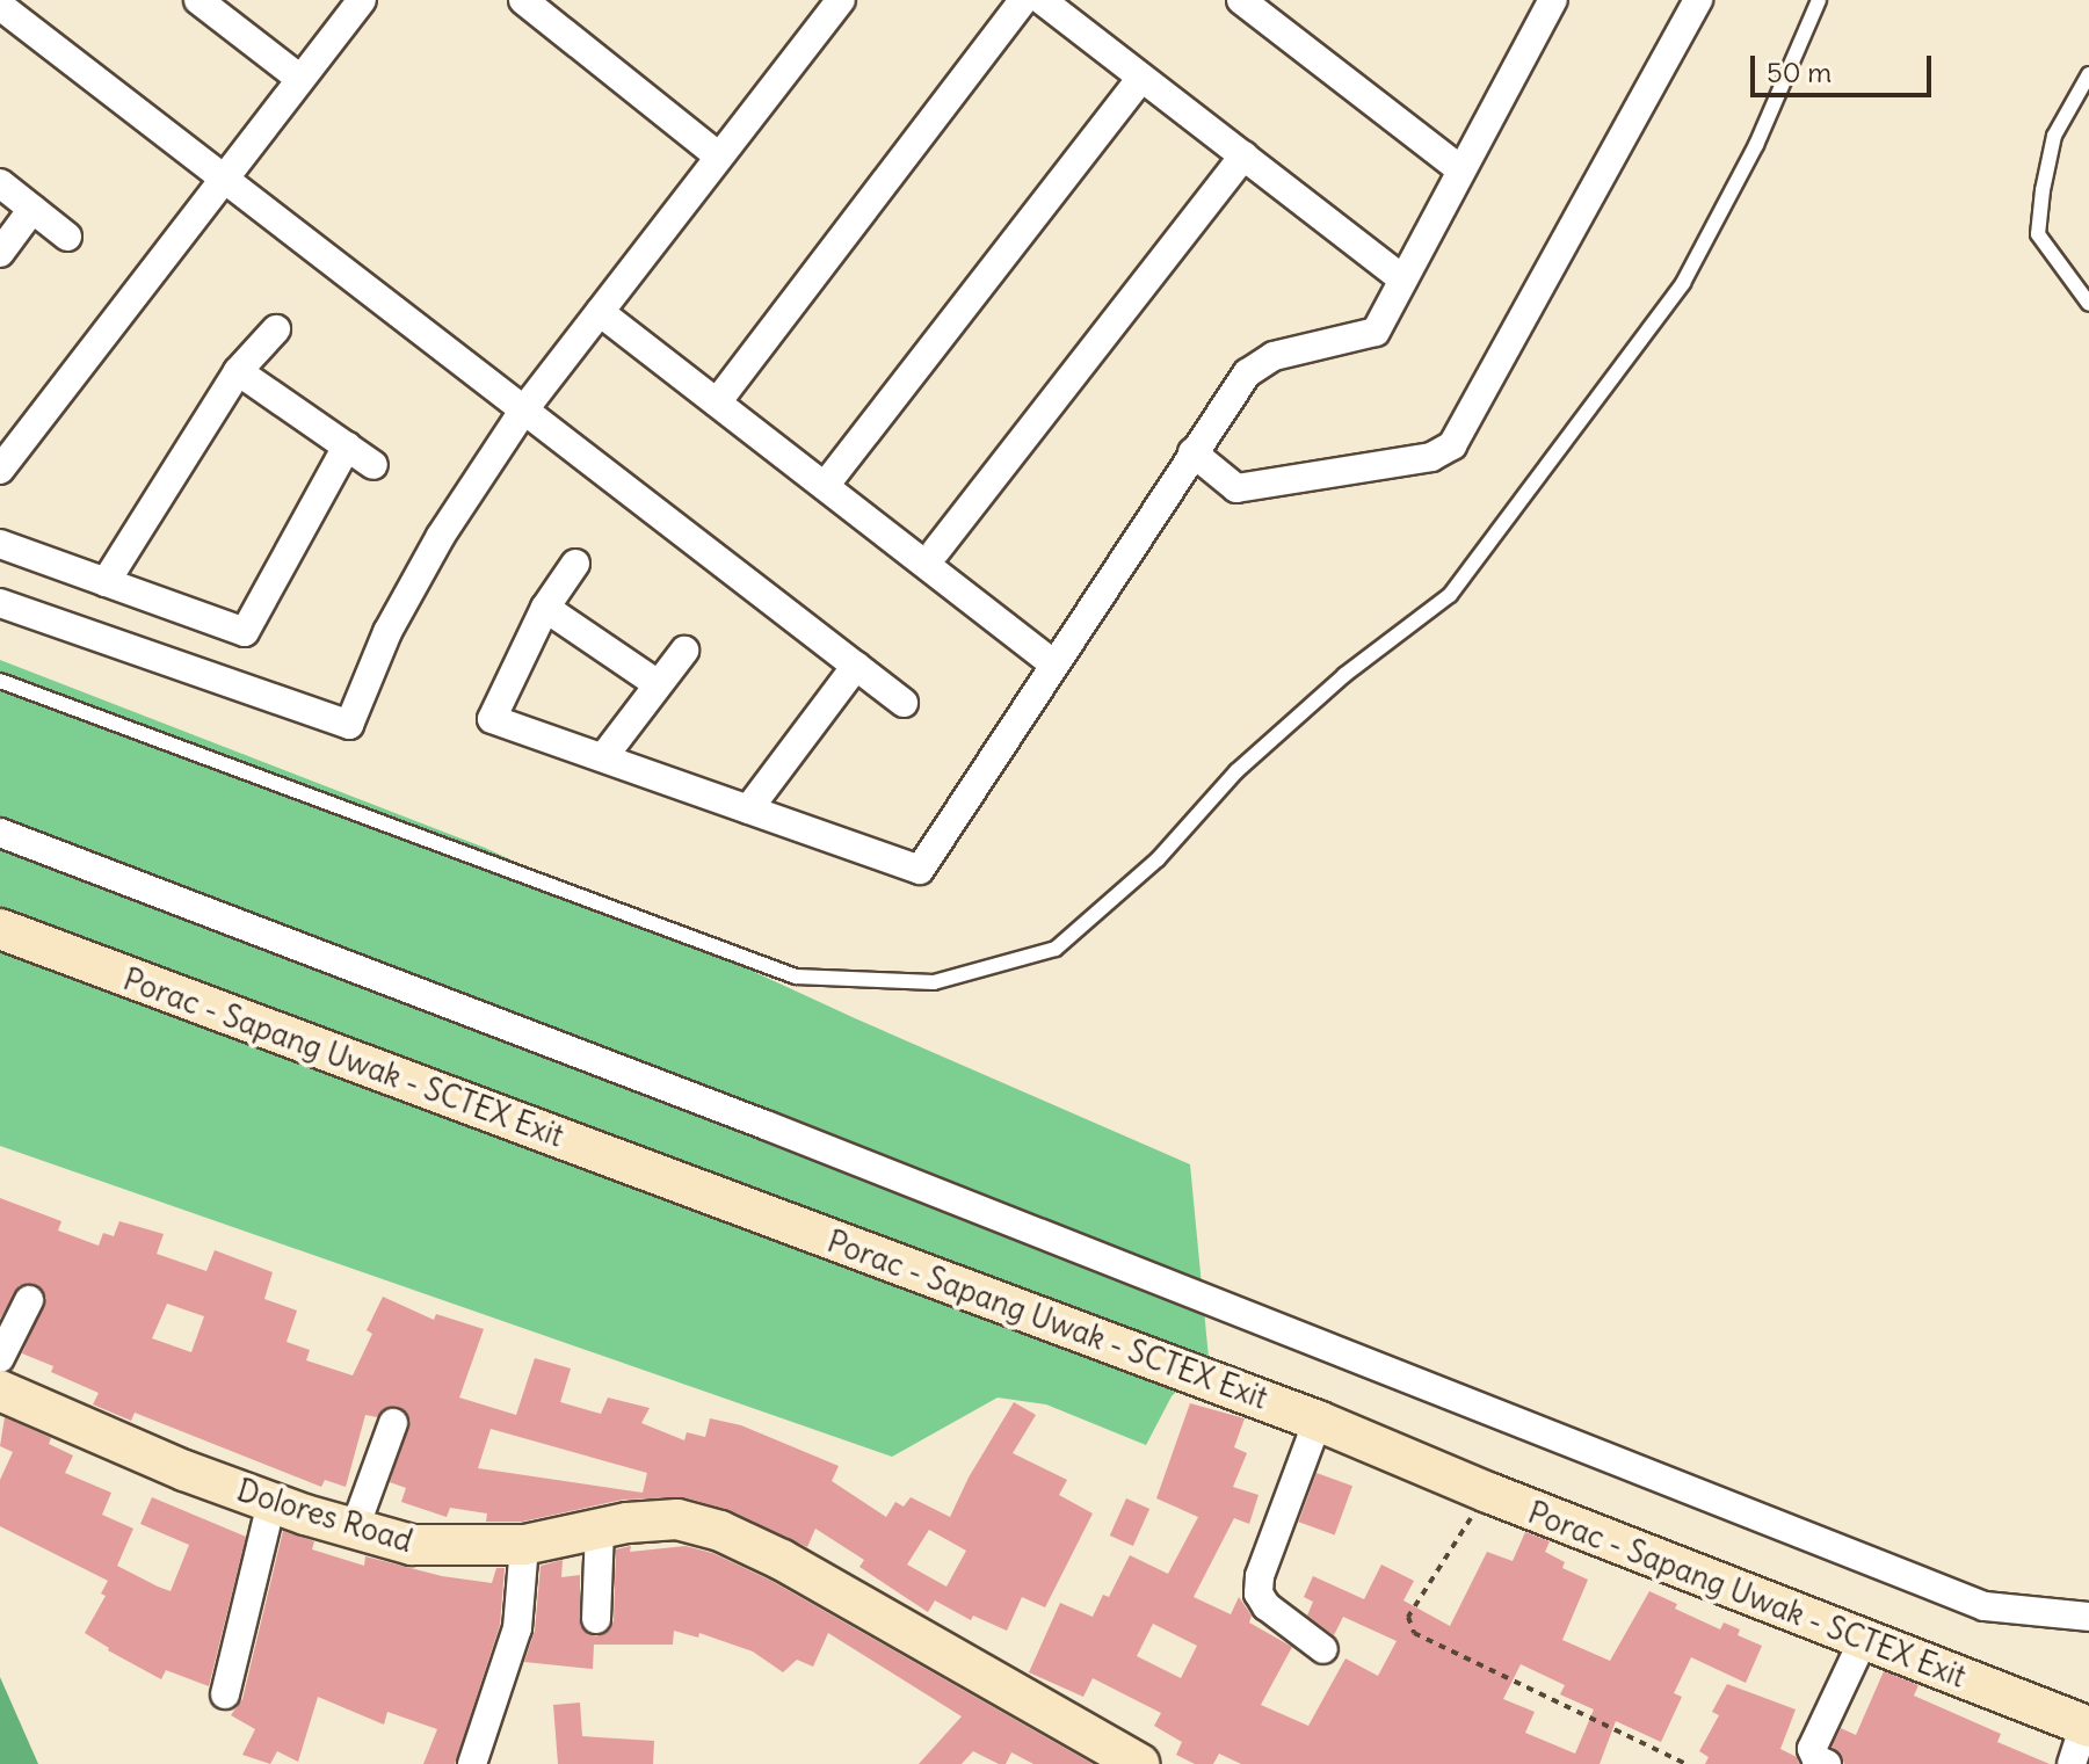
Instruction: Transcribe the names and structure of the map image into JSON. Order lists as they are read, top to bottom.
{
  "streets": {
    "main road": ["Porac - Sapang Uwak - SCTEX Exit", "Dolores Road"]
  },
  "scale_bar": "50 m"
}
